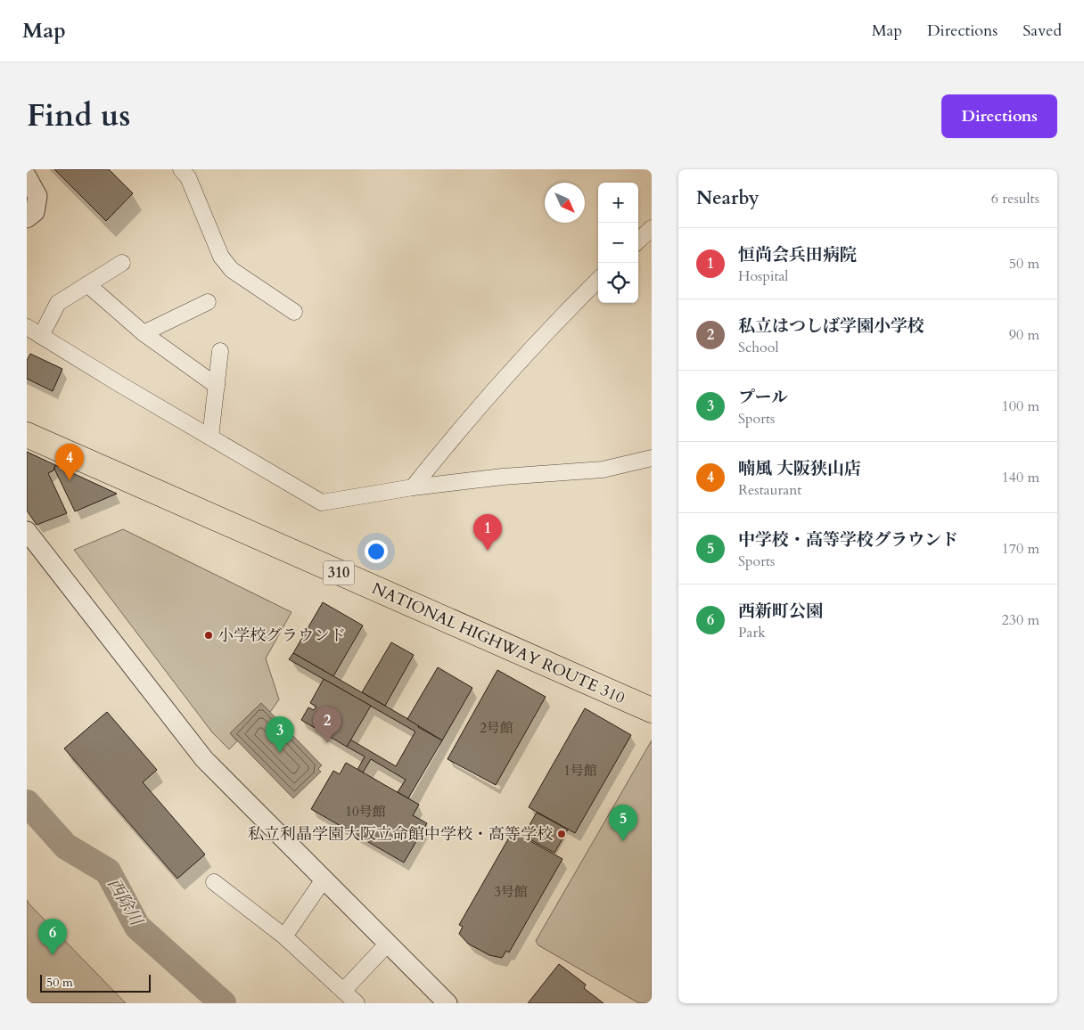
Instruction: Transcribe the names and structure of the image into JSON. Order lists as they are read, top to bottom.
{
  "streets": {
    "highway": ["310", "NATIONAL HIGHWAY ROUTE 310"]
  },
  "water": ["西除川"],
  "places": ["小学校グラウンド", "私立利晶学園大阪立命館中学校・高等学校"],
  "house_numbers": [
    "2号館",
    "1号館",
    "10号館",
    "3号館"
  ],
  "scale_bar": "50 m",
  "north": "bottom right",
  "page": {
    "header": "Map",
    "nav": ["Map", "Directions", "Saved"],
    "title": "Find us",
    "buttons": "Directions",
    "heading": ["Nearby", "6 results"],
    "map_buttons": ["+", "−"],
    "list": [
      {
        "mark": "1",
        "name": "恒尚会兵田病院",
        "note": "Hospital",
        "value": "50 m"
      },
      {
        "mark": "2",
        "name": "私立はつしば学園小学校",
        "note": "School",
        "value": "90 m"
      },
      {
        "mark": "3",
        "name": "プール",
        "note": "Sports",
        "value": "100 m"
      },
      {
        "mark": "4",
        "name": "喃風 大阪狭山店",
        "note": "Restaurant",
        "value": "140 m"
      },
      {
        "mark": "5",
        "name": "中学校・高等学校グラウンド",
        "note": "Sports",
        "value": "170 m"
      },
      {
        "mark": "6",
        "name": "西新町公園",
        "note": "Park",
        "value": "230 m"
      }
    ],
    "pins": [
      "4",
      "1",
      "2",
      "3",
      "5",
      "6"
    ],
    "scale": "50 m"
  }
}
